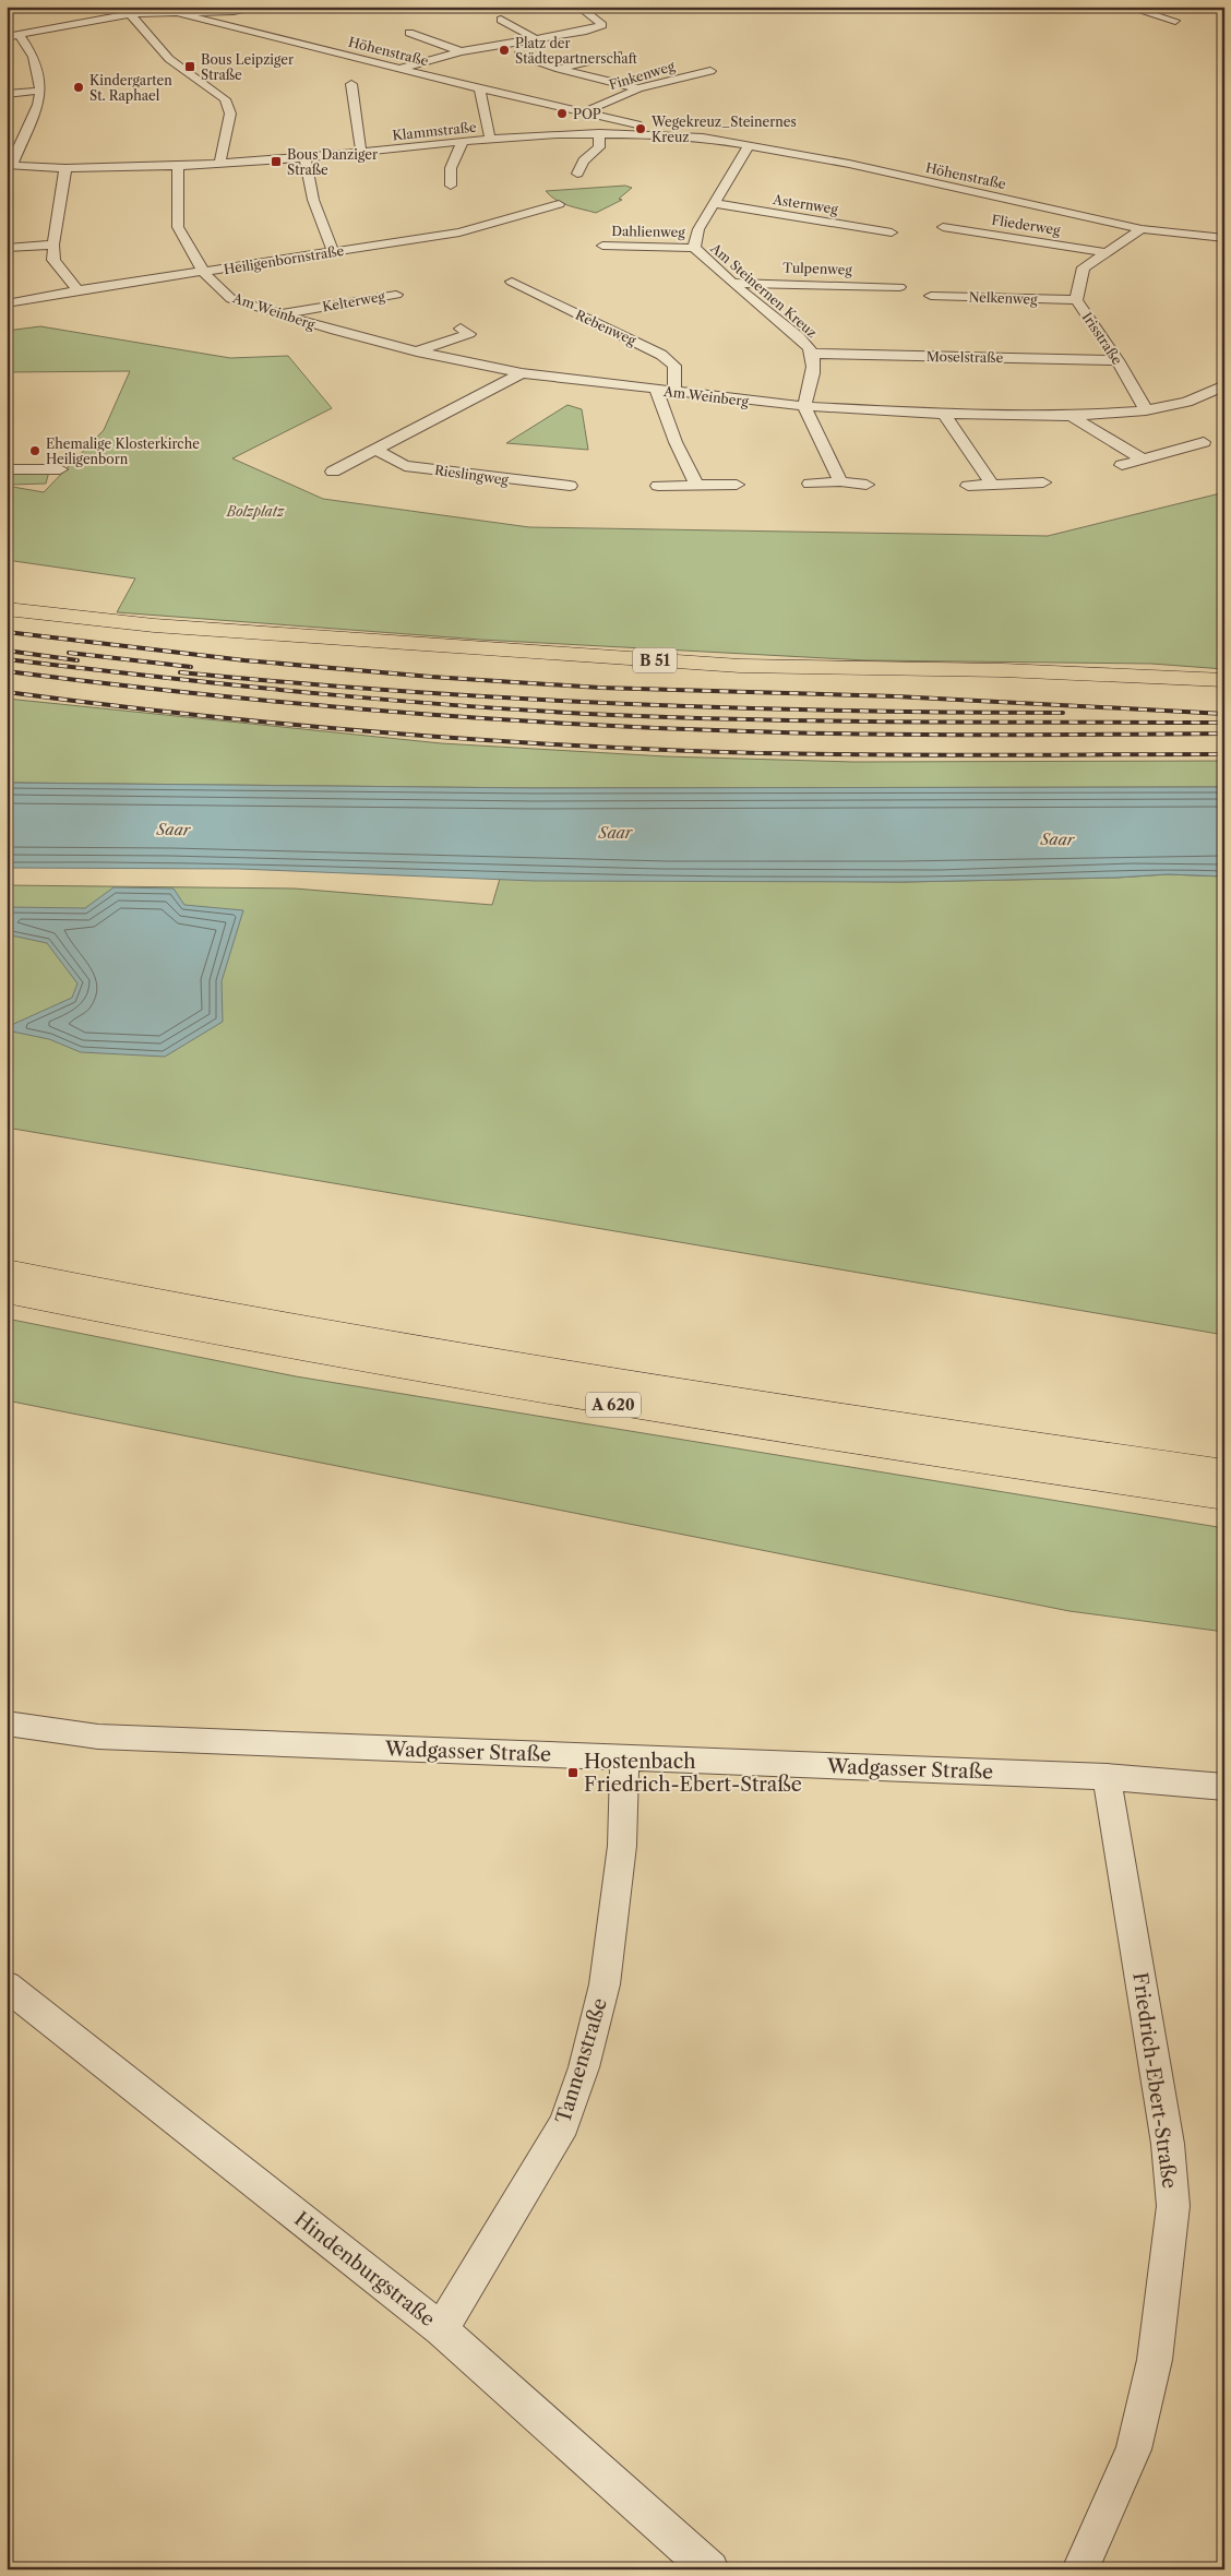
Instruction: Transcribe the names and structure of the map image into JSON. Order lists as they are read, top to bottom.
{
  "streets": {
    "main road": ["B 51", "A 620"],
    "street": [
      "Höhenstraße",
      "Finkenweg",
      "Klammstraße",
      "Asternweg",
      "Fliederweg",
      "Dahlienweg",
      "Heiligenbornstraße",
      "Tulpenweg",
      "Am Steinernen Kreuz",
      "Nelkenweg",
      "Kelterweg",
      "Am Weinberg",
      "Rebenweg",
      "Irisstraße",
      "Moselstraße",
      "Rieslingweg",
      "Wadgasser Straße",
      "Tannenstraße",
      "Friedrich-Ebert-Straße",
      "Hindenburgstraße"
    ]
  },
  "crossings": [
    ["Höhenstraße", "Finkenweg"],
    ["Höhenstraße", "Klammstraße"],
    ["Höhenstraße", "Am Steinernen Kreuz"],
    ["Höhenstraße", "Irisstraße"],
    ["Klammstraße", "Am Weinberg"],
    ["Asternweg", "Am Steinernen Kreuz"],
    ["Fliederweg", "Irisstraße"],
    ["Dahlienweg", "Am Steinernen Kreuz"],
    ["Heiligenbornstraße", "Am Weinberg"],
    ["Tulpenweg", "Am Steinernen Kreuz"],
    ["Am Steinernen Kreuz", "Am Weinberg"],
    ["Am Steinernen Kreuz", "Moselstraße"],
    ["Nelkenweg", "Irisstraße"],
    ["Kelterweg", "Am Weinberg"],
    ["Am Weinberg", "Rebenweg"],
    ["Am Weinberg", "Irisstraße"],
    ["Irisstraße", "Moselstraße"],
    ["Wadgasser Straße", "Tannenstraße"],
    ["Wadgasser Straße", "Friedrich-Ebert-Straße"],
    ["Tannenstraße", "Hindenburgstraße"]
  ],
  "water": ["Saar"],
  "parks": ["Bolzplatz"],
  "places": {
    "other": [
      "Platz der Städtepartnerschaft",
      "Kindergarten St. Raphael",
      "POP",
      "Wegekreuz_Steinernes Kreuz",
      "Ehemalige Klosterkirche Heiligenborn"
    ],
    "transit": ["Bous Leipziger Straße", "Bous Danziger Straße", "Hostenbach Friedrich-Ebert-Straße"]
  }
}
